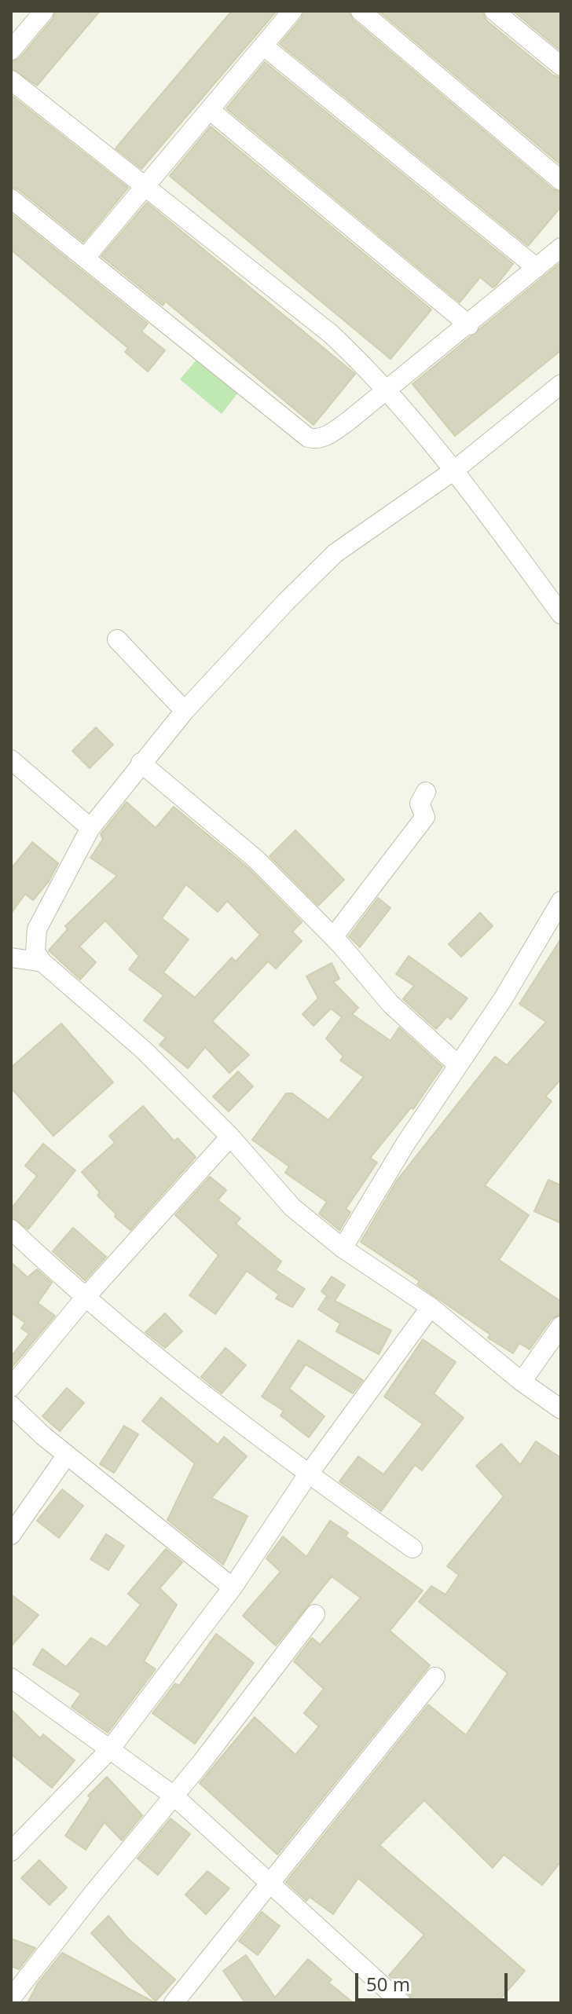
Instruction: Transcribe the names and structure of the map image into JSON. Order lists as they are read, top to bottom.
{
  "scale_bar": "50 m"
}
